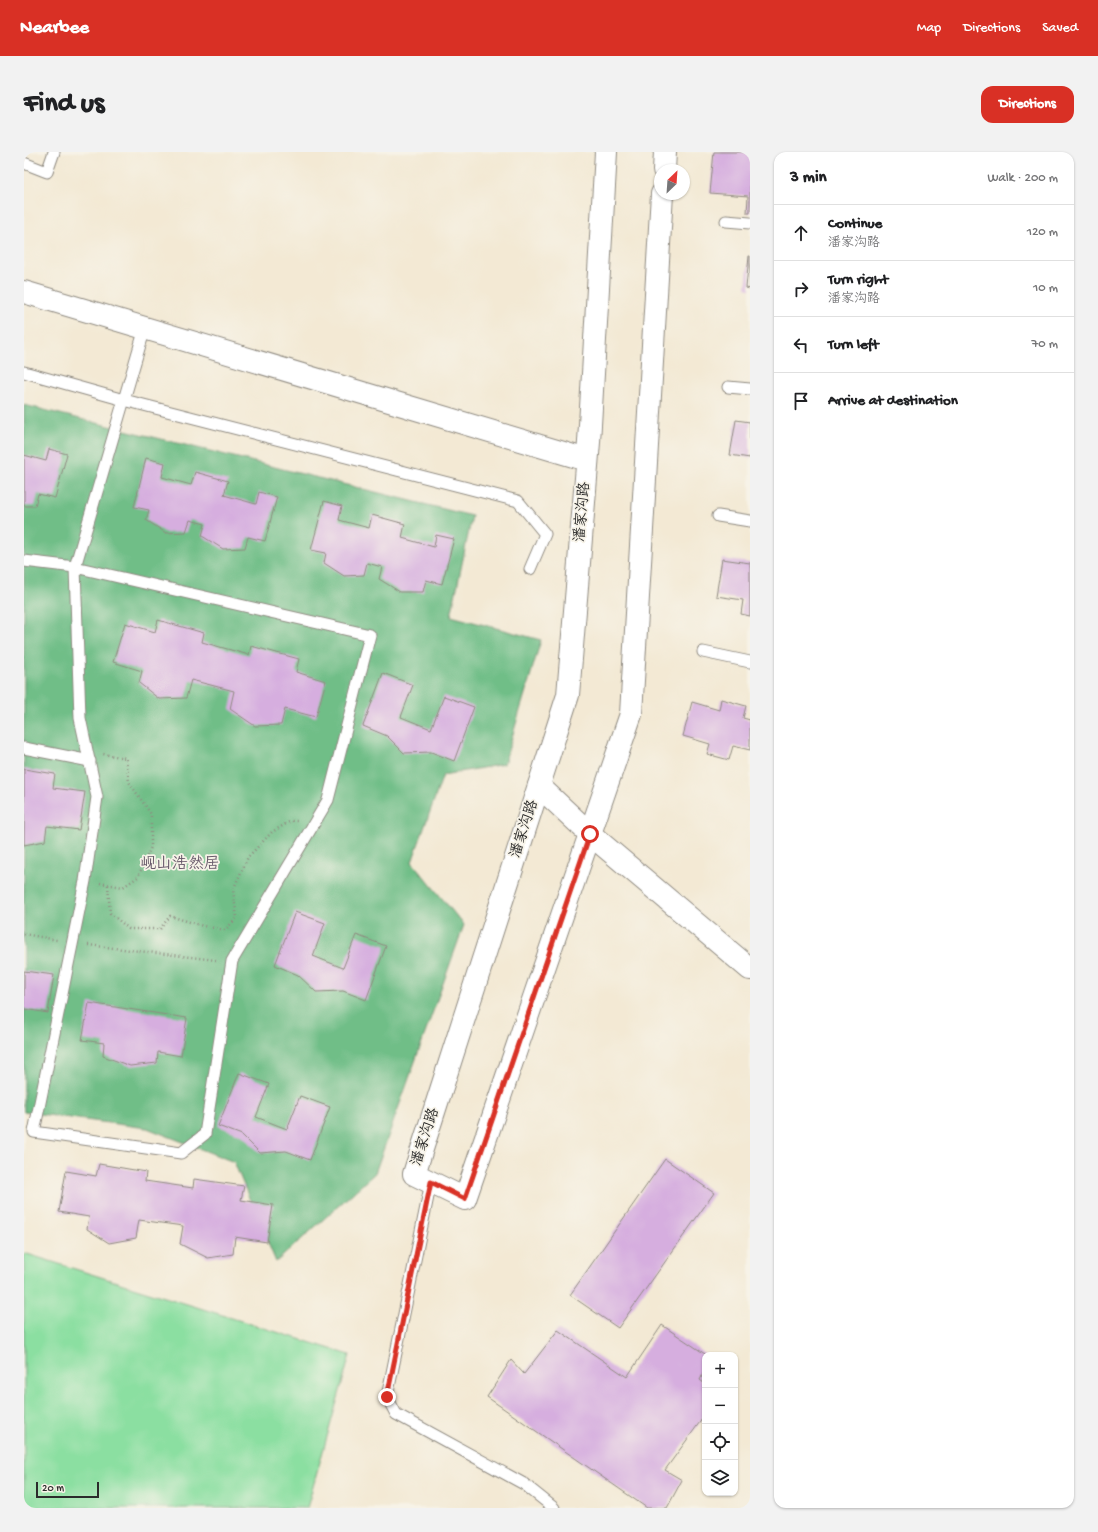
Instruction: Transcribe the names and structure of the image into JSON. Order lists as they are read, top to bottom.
{
  "streets": {
    "street": ["潘家沟路"]
  },
  "districts": ["岘山浩然居"],
  "scale_bar": "20 m",
  "north": "top right",
  "page": {
    "header": "Nearbee",
    "nav": ["Map", "Directions", "Saved"],
    "buttons": "Directions",
    "title": "Find us",
    "heading": ["3 min", "Walk · 200 m"],
    "list": [
      ["Continue", "潘家沟路", "120 m"],
      ["Turn right", "潘家沟路", "10 m"],
      ["Turn left", "70 m"],
      "Arrive at destination"
    ],
    "map_buttons": ["+", "−"],
    "scale": "20 m"
  }
}
